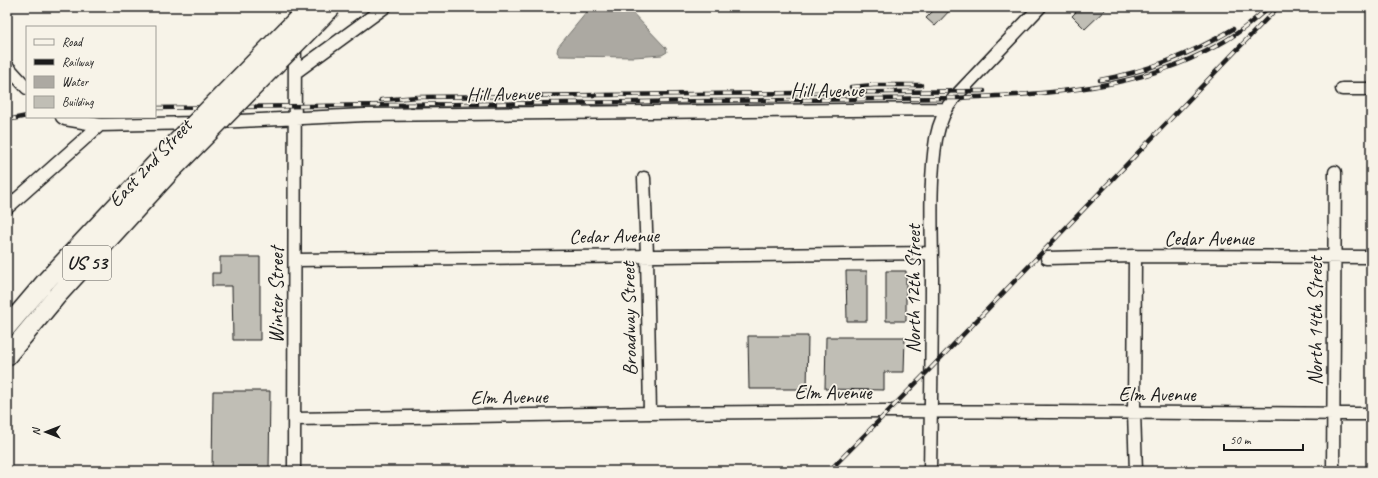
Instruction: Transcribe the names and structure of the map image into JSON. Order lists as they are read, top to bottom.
{
  "streets": {
    "highway": ["East 2nd Street", "US 53"],
    "street": [
      "Hill Avenue",
      "Cedar Avenue",
      "North 12th Street",
      "Winter Street",
      "Broadway Street",
      "North 14th Street",
      "Elm Avenue"
    ]
  },
  "crossings": [
    ["Hill Avenue", "North 12th Street"],
    ["Hill Avenue", "Winter Street"],
    ["Cedar Avenue", "North 12th Street"],
    ["Cedar Avenue", "Winter Street"],
    ["Cedar Avenue", "Broadway Street"],
    ["Cedar Avenue", "North 14th Street"],
    ["North 12th Street", "Elm Avenue"],
    ["Winter Street", "Elm Avenue"],
    ["Broadway Street", "Elm Avenue"],
    ["North 14th Street", "Elm Avenue"]
  ],
  "legend": [
    "Road",
    "Railway",
    "Water",
    "Building"
  ],
  "scale_bar": "50 m",
  "north": "left"
}
